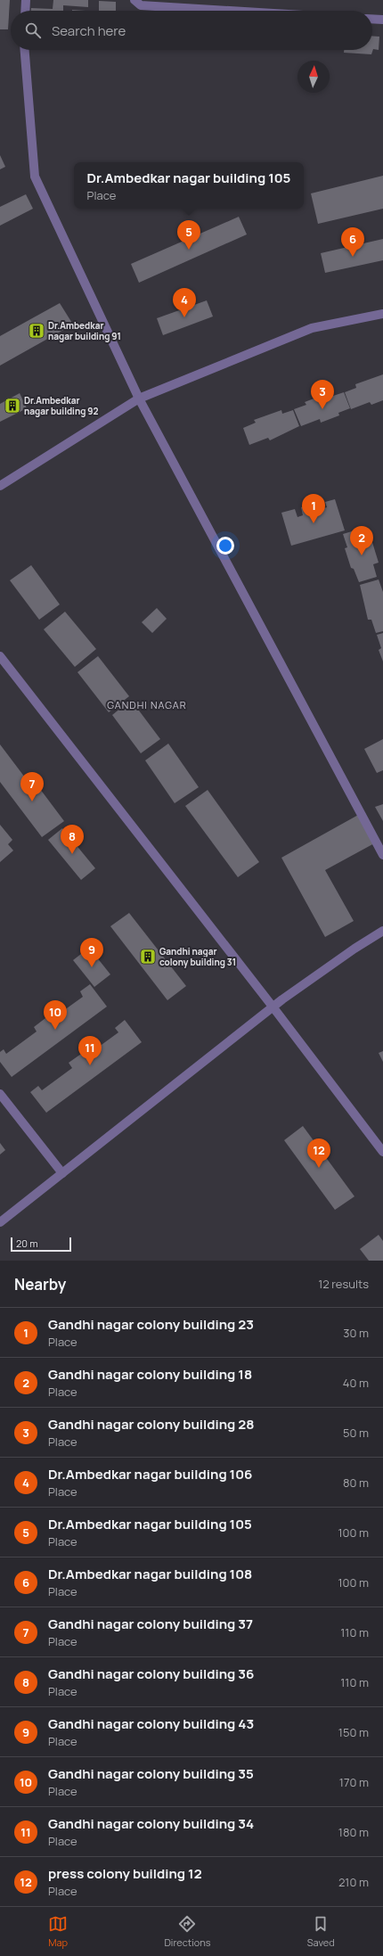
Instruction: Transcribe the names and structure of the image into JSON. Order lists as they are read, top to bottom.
{
  "districts": ["GANDHI NAGAR"],
  "places": {
    "building": ["Dr.Ambedkar nagar building 91", "Dr.Ambedkar nagar building 92", "Gandhi nagar colony building 31"]
  },
  "scale_bar": "20 m",
  "north": "top",
  "page": {
    "search": "Search here",
    "popup": ["Dr.Ambedkar nagar building 105", "Place"],
    "pins": [
      "5",
      "6",
      "4",
      "3",
      "1",
      "2",
      "7",
      "8",
      "9",
      "10",
      "11",
      "12"
    ],
    "scale": "20 m",
    "heading": ["Nearby", "12 results"],
    "list": [
      {
        "mark": "1",
        "name": "Gandhi nagar colony building 23",
        "note": "Place",
        "value": "30 m"
      },
      {
        "mark": "2",
        "name": "Gandhi nagar colony building 18",
        "note": "Place",
        "value": "40 m"
      },
      {
        "mark": "3",
        "name": "Gandhi nagar colony building 28",
        "note": "Place",
        "value": "50 m"
      },
      {
        "mark": "4",
        "name": "Dr.Ambedkar nagar building 106",
        "note": "Place",
        "value": "80 m"
      },
      {
        "mark": "5",
        "name": "Dr.Ambedkar nagar building 105",
        "note": "Place",
        "value": "100 m"
      },
      {
        "mark": "6",
        "name": "Dr.Ambedkar nagar building 108",
        "note": "Place",
        "value": "100 m"
      },
      {
        "mark": "7",
        "name": "Gandhi nagar colony building 37",
        "note": "Place",
        "value": "110 m"
      },
      {
        "mark": "8",
        "name": "Gandhi nagar colony building 36",
        "note": "Place",
        "value": "110 m"
      },
      {
        "mark": "9",
        "name": "Gandhi nagar colony building 43",
        "note": "Place",
        "value": "150 m"
      },
      {
        "mark": "10",
        "name": "Gandhi nagar colony building 35",
        "note": "Place",
        "value": "170 m"
      },
      {
        "mark": "11",
        "name": "Gandhi nagar colony building 34",
        "note": "Place",
        "value": "180 m"
      },
      {
        "mark": "12",
        "name": "press colony building 12",
        "note": "Place",
        "value": "210 m"
      }
    ],
    "nav": ["Map", "Directions", "Saved"]
  }
}
